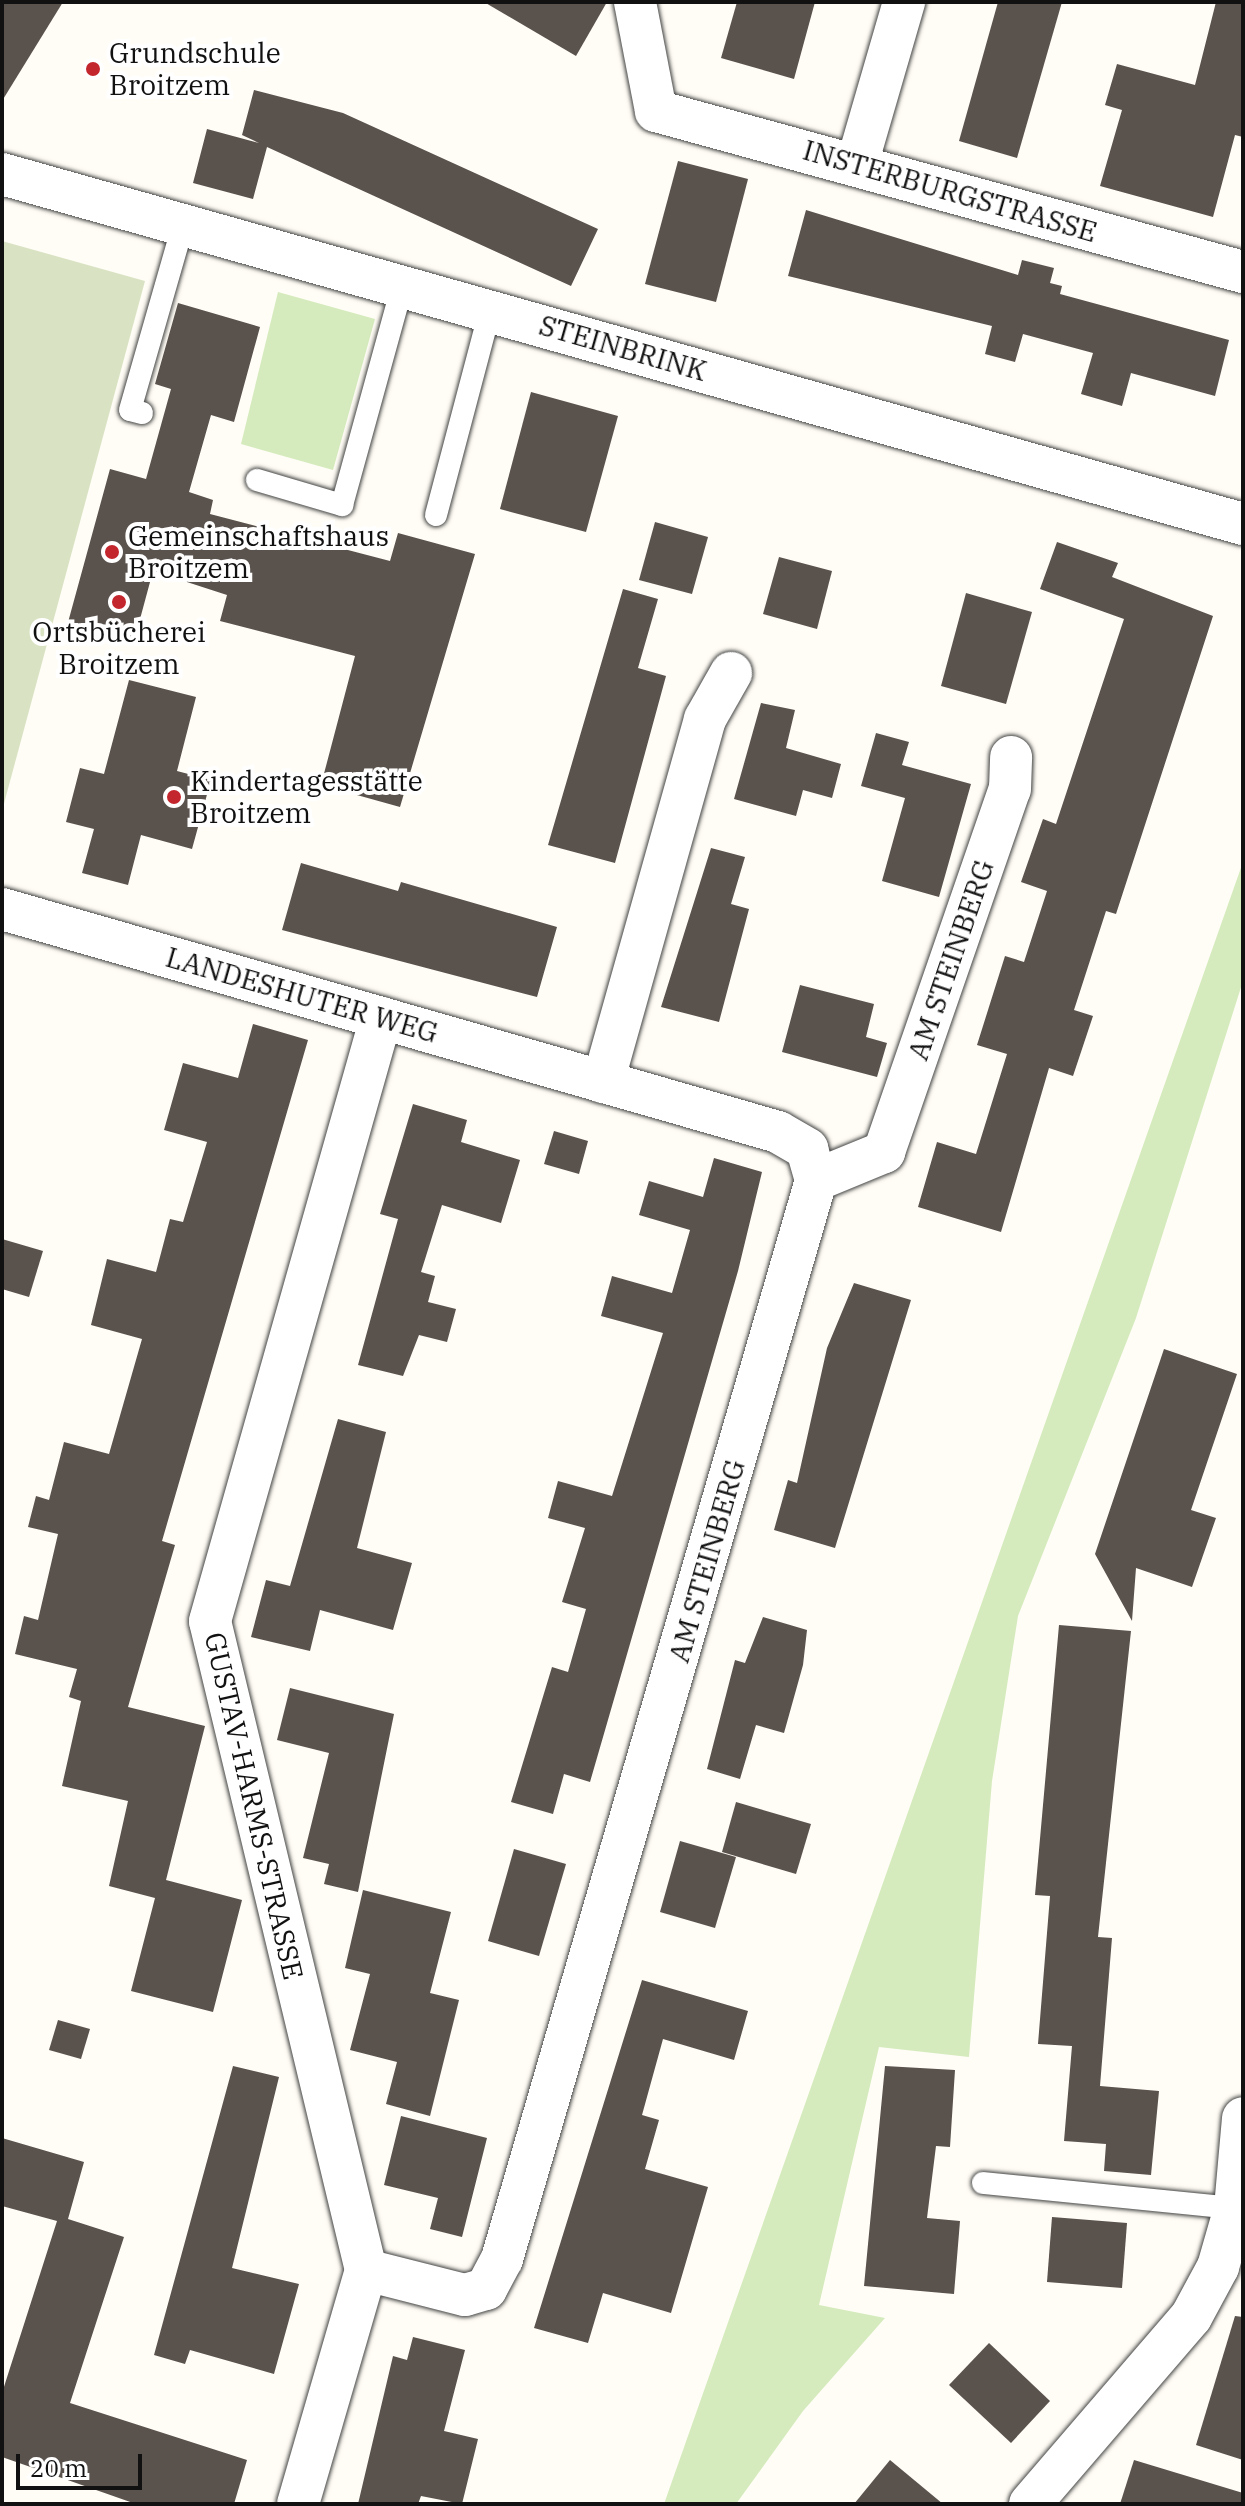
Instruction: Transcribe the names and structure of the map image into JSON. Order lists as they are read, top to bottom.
{
  "streets": {
    "street": [
      "INSTERBURGSTRASSE",
      "STEINBRINK",
      "AM STEINBERG",
      "LANDESHUTER WEG",
      "GUSTAV-HARMS-STRASSE"
    ]
  },
  "crossings": [
    ["AM STEINBERG", "LANDESHUTER WEG"],
    ["AM STEINBERG", "GUSTAV-HARMS-STRASSE"],
    ["LANDESHUTER WEG", "GUSTAV-HARMS-STRASSE"]
  ],
  "places": [
    "Grundschule Broitzem",
    "Gemeinschaftshaus Broitzem",
    "Ortsbücherei Broitzem",
    "Kindertagesstätte Broitzem"
  ],
  "scale_bar": "20 m"
}
